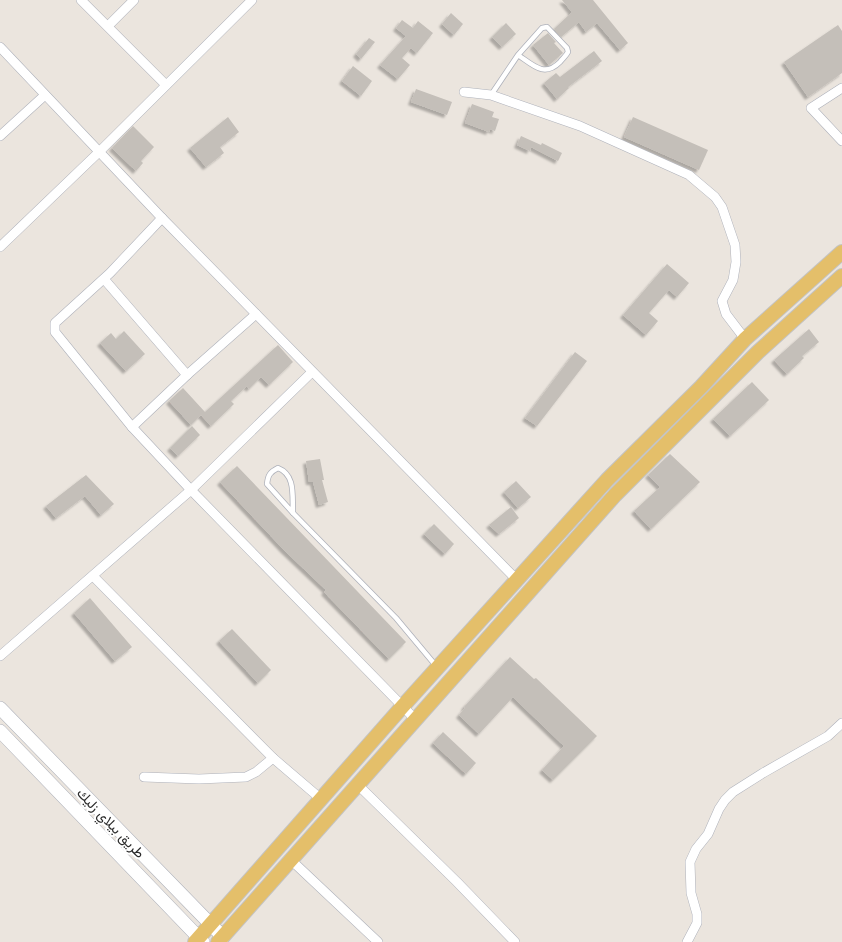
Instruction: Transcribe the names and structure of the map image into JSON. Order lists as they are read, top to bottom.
{
  "streets": {
    "street": ["طريق بيلاي زليك"]
  }
}
